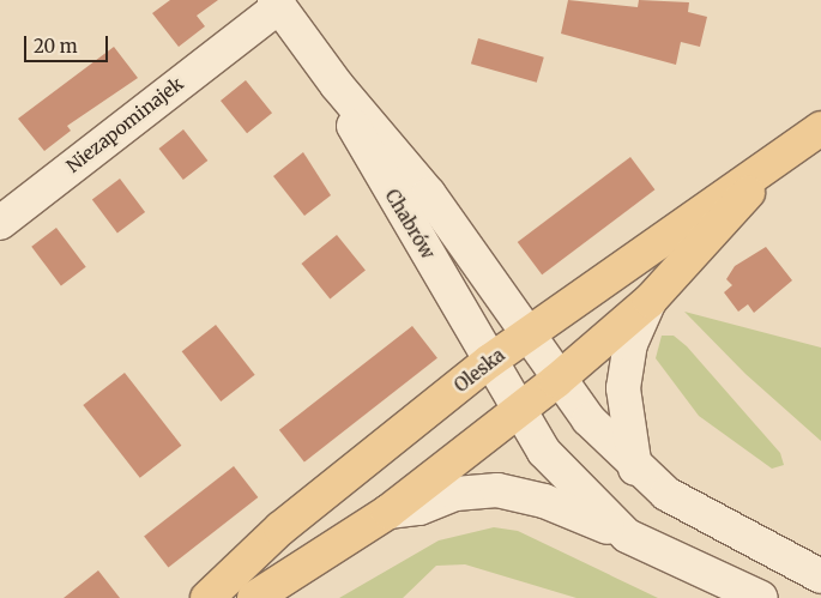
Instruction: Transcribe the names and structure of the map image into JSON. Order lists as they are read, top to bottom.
{
  "streets": {
    "main road": ["Oleska"],
    "street": ["Niezapominajek", "Chabrów"]
  },
  "crossings": [
    ["Niezapominajek", "Chabrów"],
    ["Chabrów", "Oleska"]
  ],
  "scale_bar": "20 m"
}
